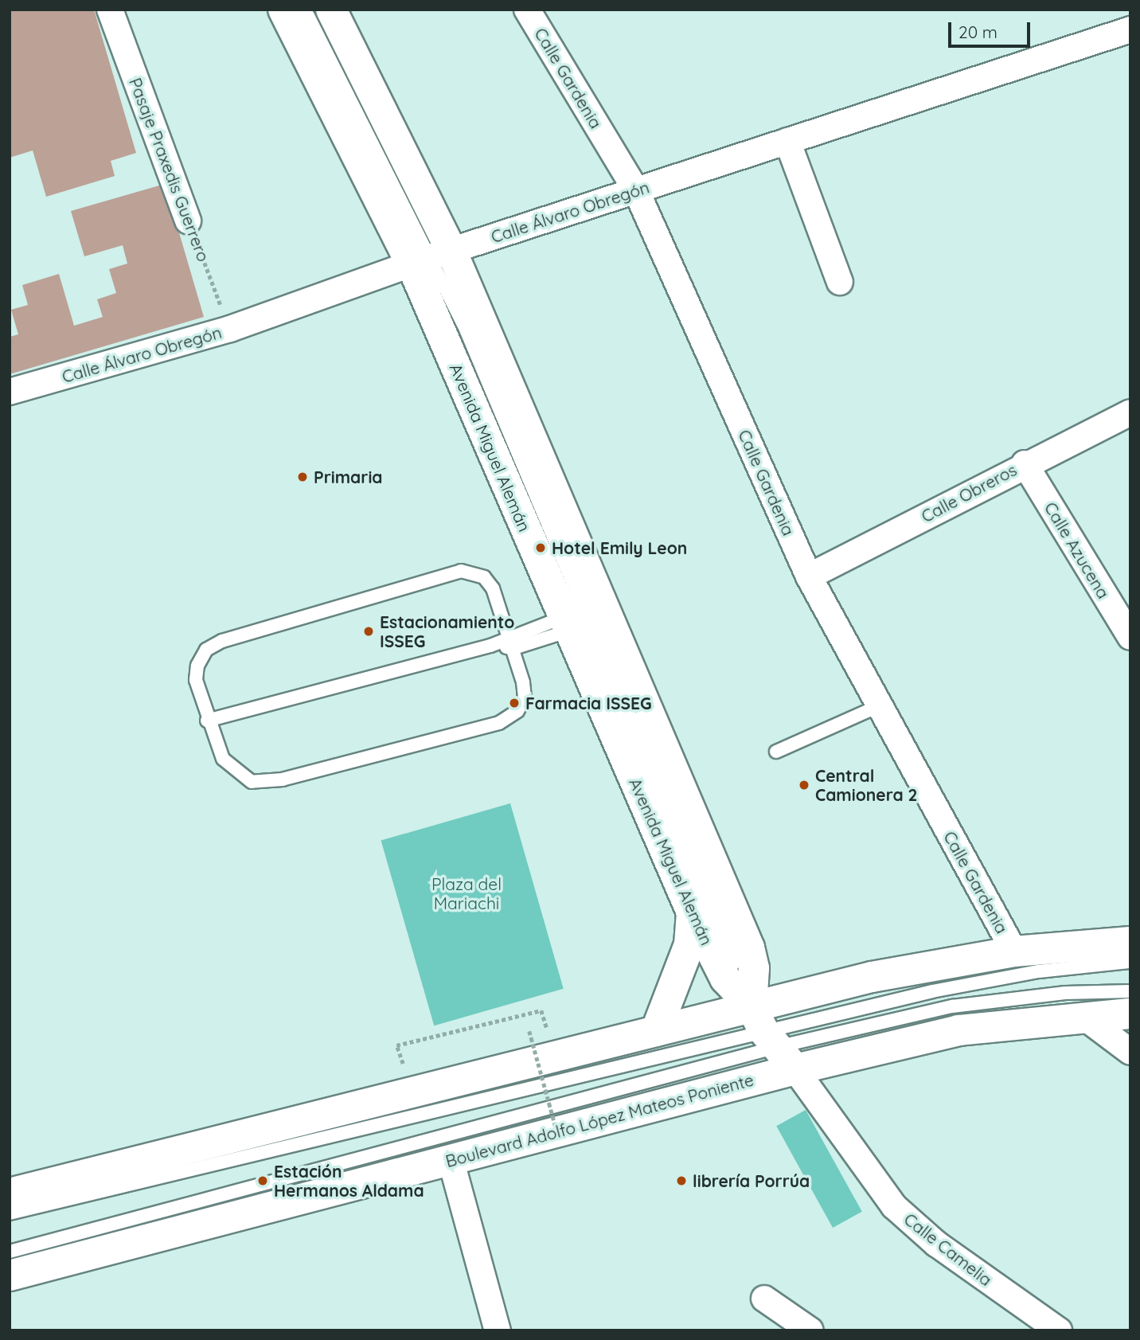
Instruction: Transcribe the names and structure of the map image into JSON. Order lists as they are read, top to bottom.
{
  "streets": {
    "main road": ["Avenida Miguel Alemán", "Boulevard Adolfo López Mateos Poniente"],
    "street": [
      "Calle Gardenia",
      "Pasaje Praxedis Guerrero",
      "Calle Álvaro Obregón",
      "Calle Obreros",
      "Calle Azucena",
      "Calle Camelia"
    ]
  },
  "crossings": [
    ["Calle Gardenia", "Calle Álvaro Obregón"],
    ["Calle Gardenia", "Calle Obreros"],
    ["Calle Gardenia", "Boulevard Adolfo López Mateos Poniente"],
    ["Pasaje Praxedis Guerrero", "Calle Álvaro Obregón"],
    ["Calle Álvaro Obregón", "Avenida Miguel Alemán"],
    ["Avenida Miguel Alemán", "Boulevard Adolfo López Mateos Poniente"],
    ["Avenida Miguel Alemán", "Calle Camelia"],
    ["Calle Obreros", "Calle Azucena"],
    ["Boulevard Adolfo López Mateos Poniente", "Calle Camelia"]
  ],
  "parks": ["Plaza del Mariachi"],
  "places": [
    "Primaria",
    "Hotel Emily Leon",
    "Estacionamiento ISSEG",
    "Farmacia ISSEG",
    "Central Camionera 2",
    "Estación Hermanos Aldama",
    "librería Porrúa"
  ],
  "scale_bar": "20 m"
}
